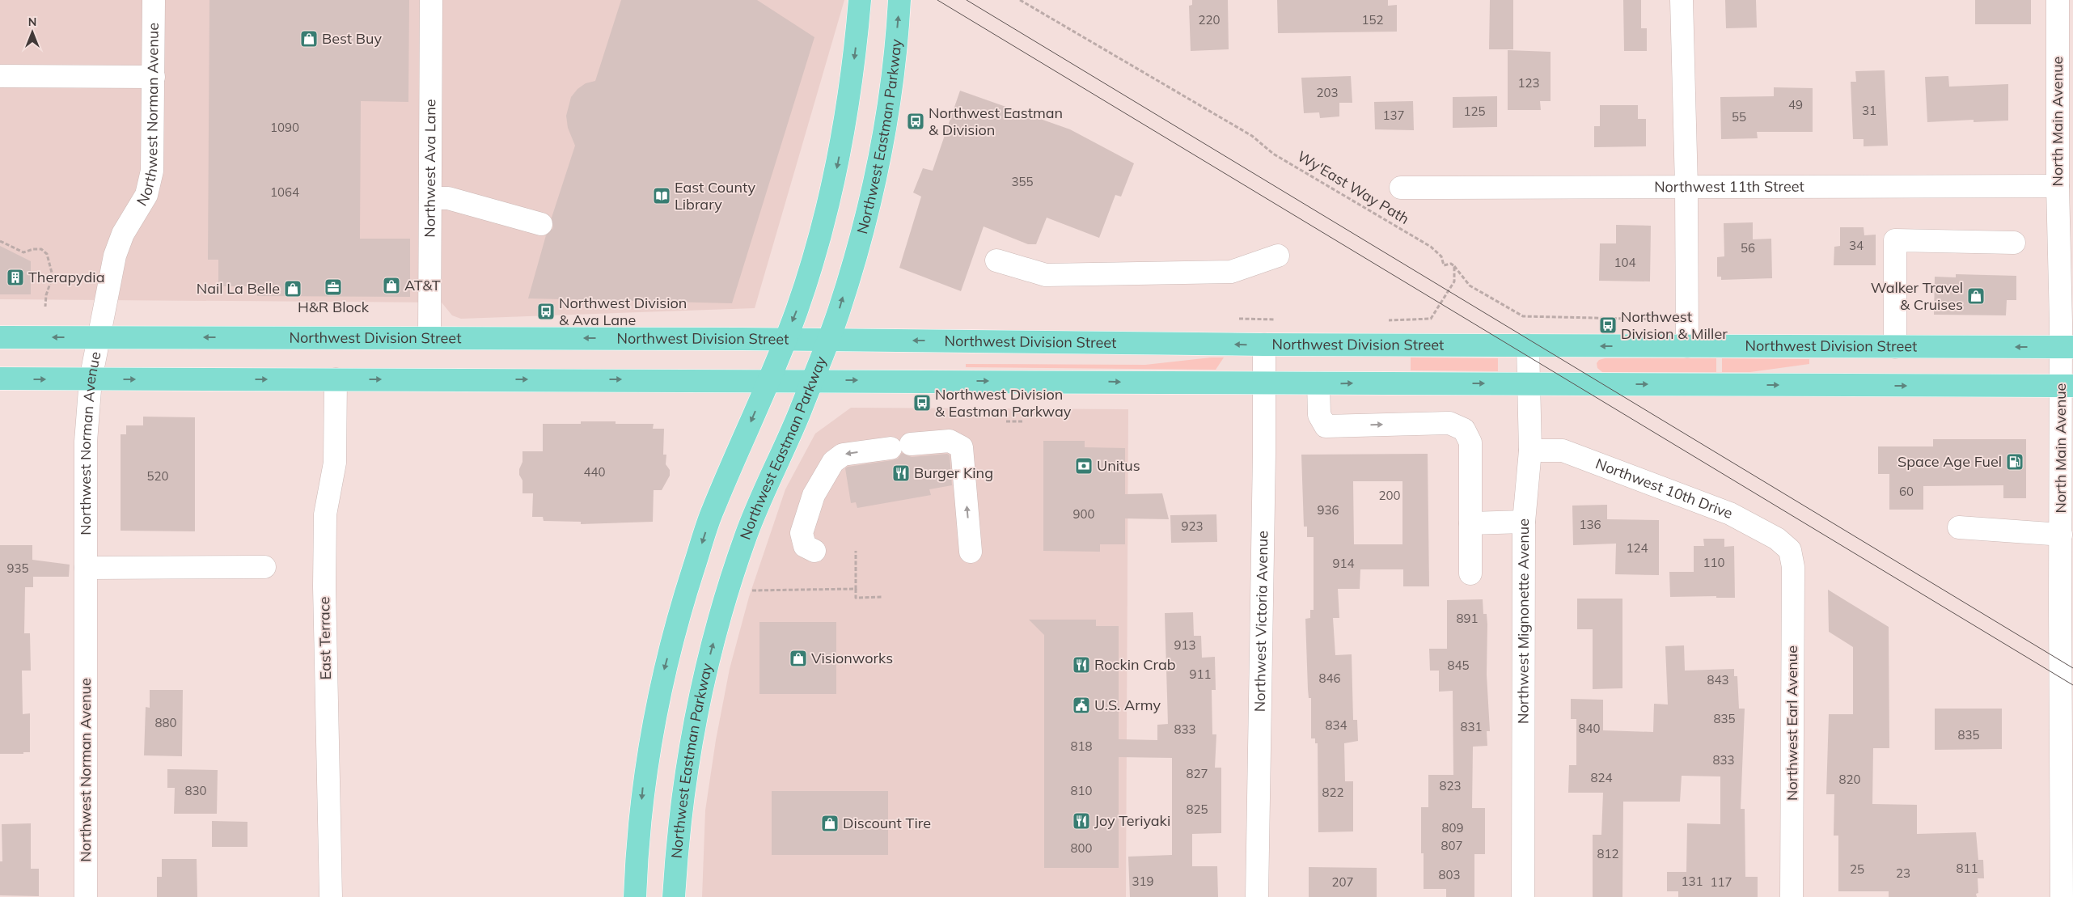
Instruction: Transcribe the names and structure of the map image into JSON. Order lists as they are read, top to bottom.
{
  "streets": {
    "main road": ["Northwest Eastman Parkway", "Northwest Division Street"],
    "street": [
      "Northwest Norman Avenue",
      "North Main Avenue",
      "Northwest Ava Lane",
      "Northwest 11th Street",
      "Northwest 10th Drive",
      "Northwest Victoria Avenue",
      "Northwest Mignonette Avenue",
      "East Terrace",
      "Northwest Earl Avenue"
    ],
    "path": ["Wy'East Way Path"]
  },
  "crossings": [
    ["Northwest Norman Avenue", "Northwest Division Street"],
    ["North Main Avenue", "Northwest 11th Street"],
    ["North Main Avenue", "Northwest Division Street"],
    ["Northwest Eastman Parkway", "Northwest Division Street"],
    ["Northwest Ava Lane", "Northwest Division Street"],
    ["Northwest Division Street", "Northwest Victoria Avenue"],
    ["Northwest Division Street", "Northwest Mignonette Avenue"],
    ["Northwest 10th Drive", "Northwest Mignonette Avenue"],
    ["Northwest 10th Drive", "Northwest Earl Avenue"]
  ],
  "places": {
    "shop": [
      "Best Buy",
      "AT&T",
      "Nail La Belle",
      "Walker Travel & Cruises",
      "Visionworks",
      "Discount Tire"
    ],
    "bus stop": [
      "Northwest Eastman & Division",
      "Northwest Division & Ava Lane",
      "Northwest Division & Miller",
      "Northwest Division & Eastman Parkway"
    ],
    "library": ["East County Library"],
    "building": ["Therapydia"],
    "office": ["H&R Block"],
    "fuel station": ["Space Age Fuel"],
    "bank": ["Unitus"],
    "restaurant": ["Burger King", "Rockin Crab", "Joy Teriyaki"],
    "public building": ["U.S. Army"]
  },
  "house_numbers": [
    "220",
    "152",
    "123",
    "203",
    "49",
    "31",
    "125",
    "137",
    "55",
    "1090",
    "355",
    "1064",
    "34",
    "56",
    "104",
    "440",
    "520",
    "60",
    "200",
    "936",
    "900",
    "136",
    "923",
    "124",
    "110",
    "914",
    "935",
    "891",
    "913",
    "845",
    "911",
    "846",
    "843",
    "835",
    "880",
    "834",
    "831",
    "840",
    "833",
    "835",
    "818",
    "833",
    "827",
    "824",
    "820",
    "823",
    "830",
    "810",
    "822",
    "825",
    "809",
    "807",
    "800",
    "812",
    "811",
    "25",
    "23",
    "803",
    "319",
    "131",
    "207",
    "117"
  ],
  "north": "top"
}
